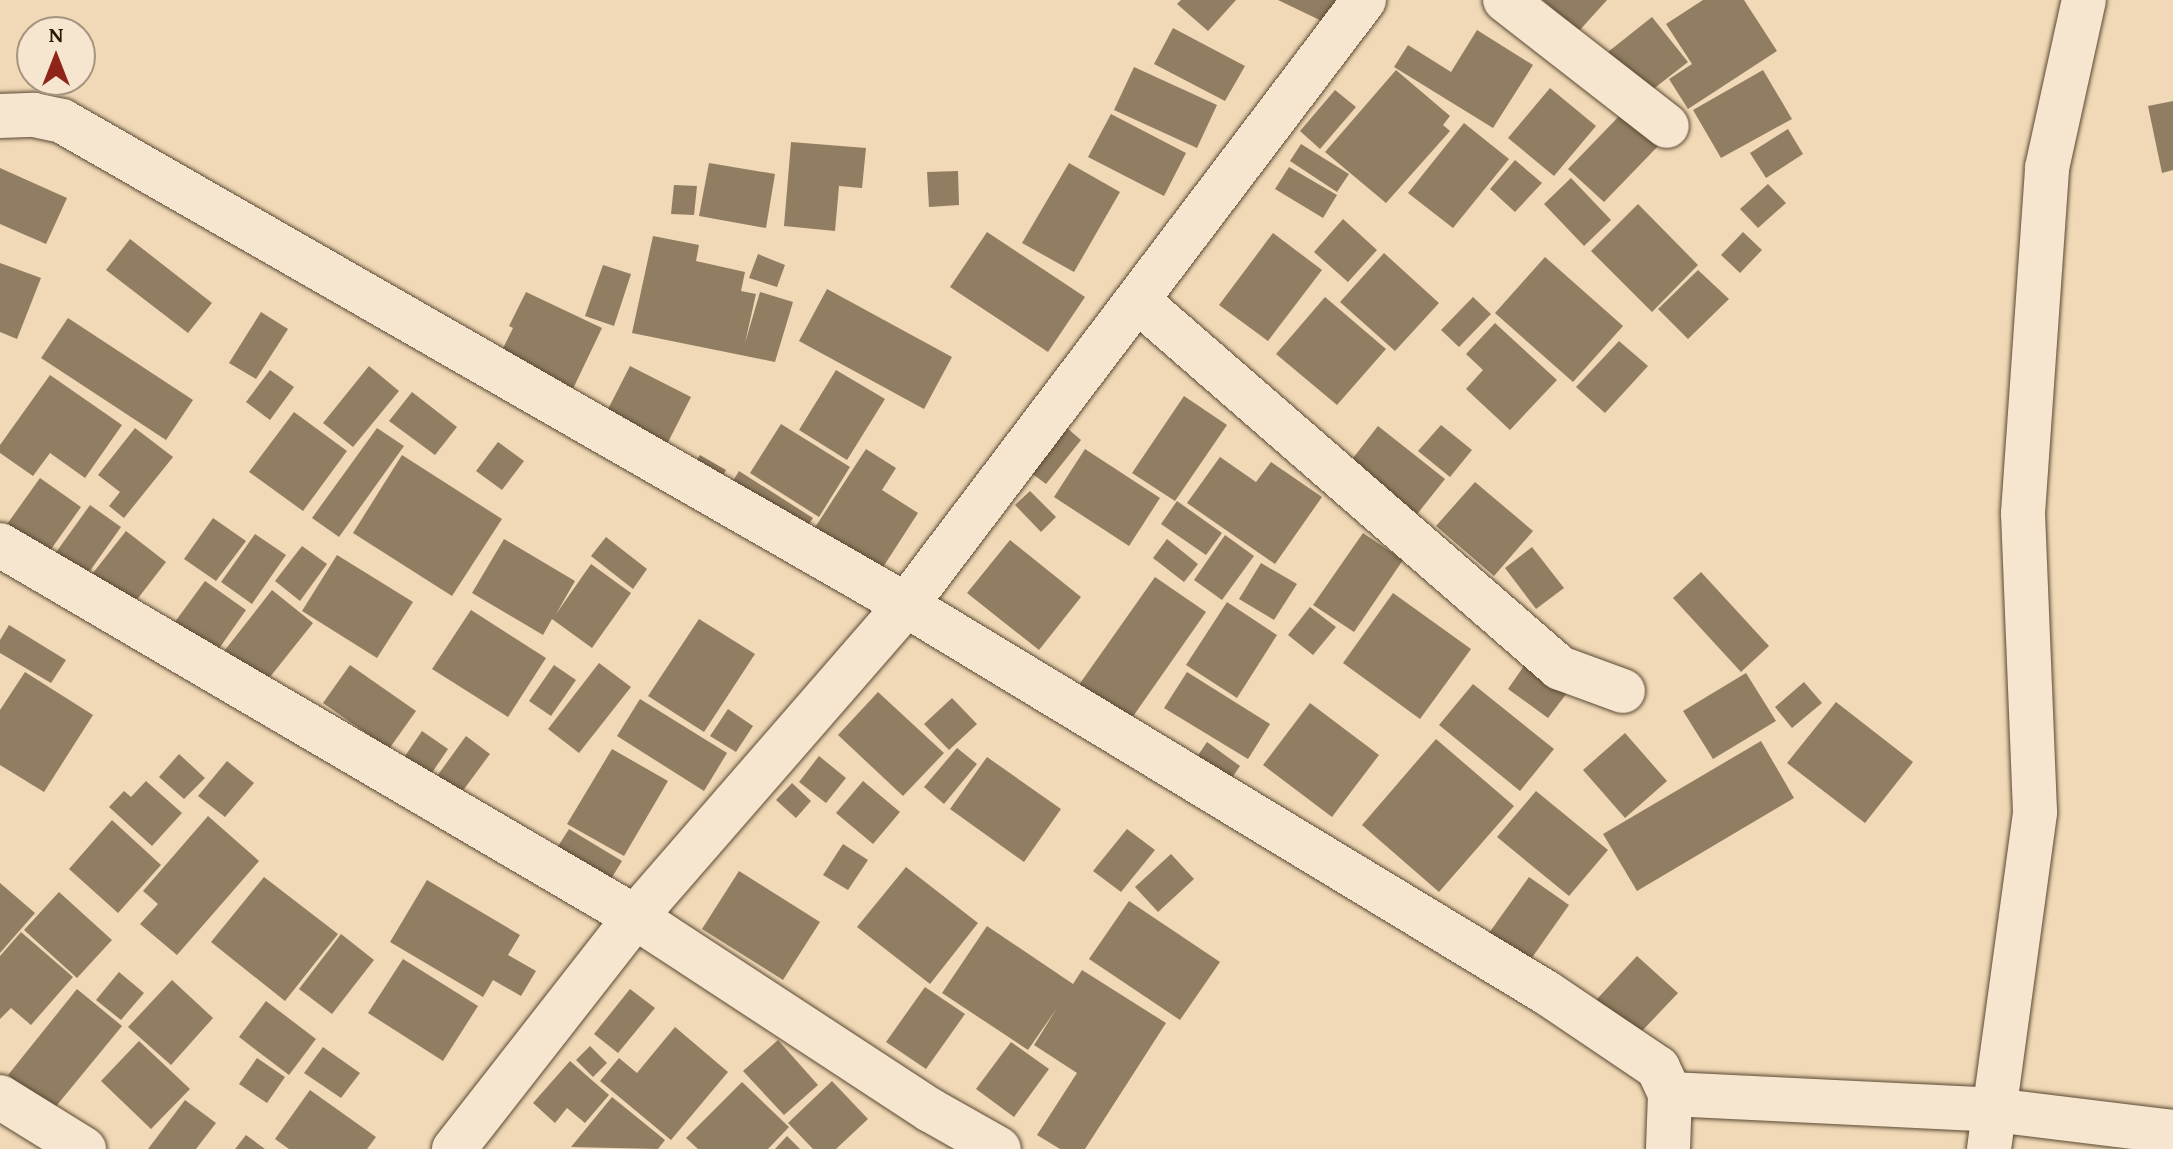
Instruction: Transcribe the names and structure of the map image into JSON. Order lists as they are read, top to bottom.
{
  "north": "top"
}
